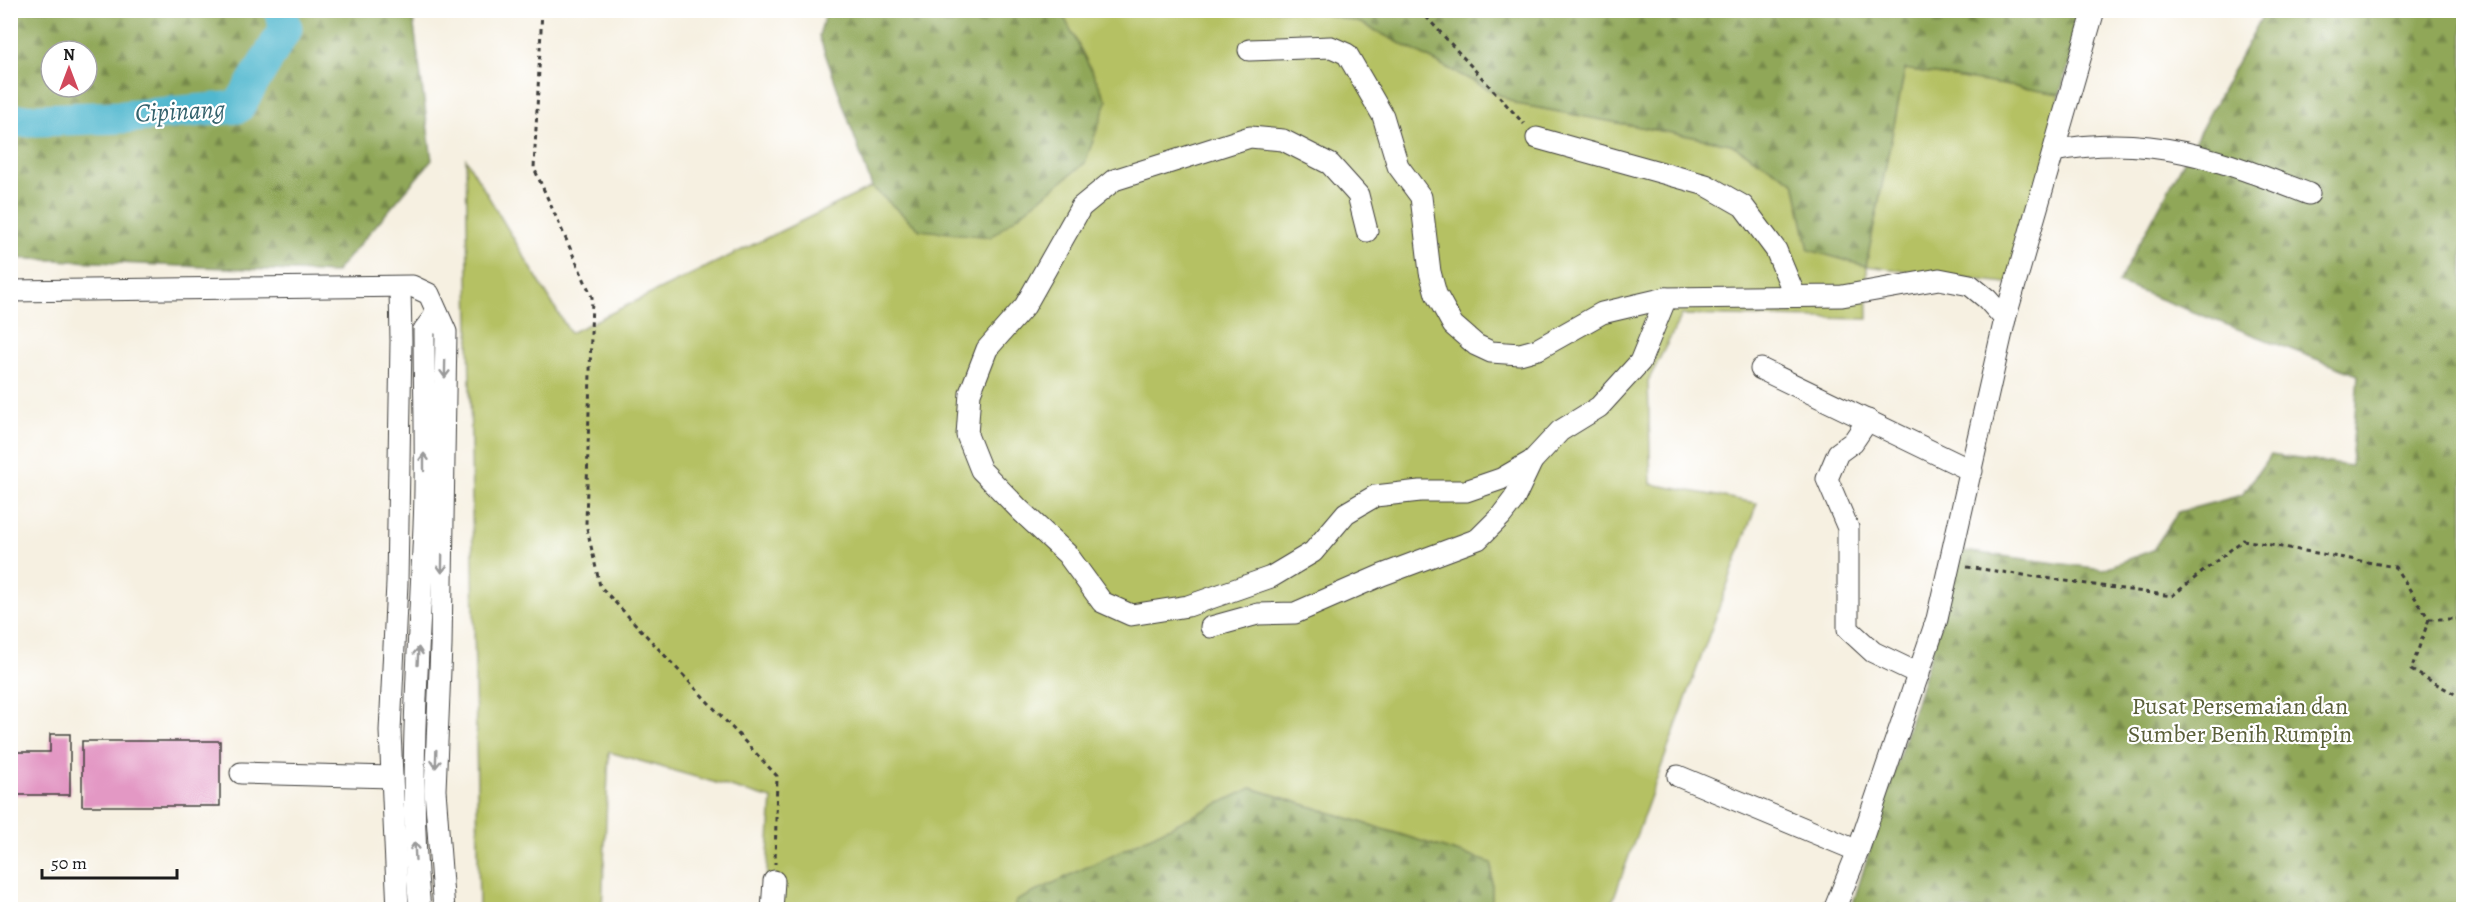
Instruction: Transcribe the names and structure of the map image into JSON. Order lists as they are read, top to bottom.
{
  "water": ["Cipinang"],
  "parks": ["Pusat Persemaian dan Sumber Benih Rumpin"],
  "scale_bar": "50 m",
  "north": "top"
}
